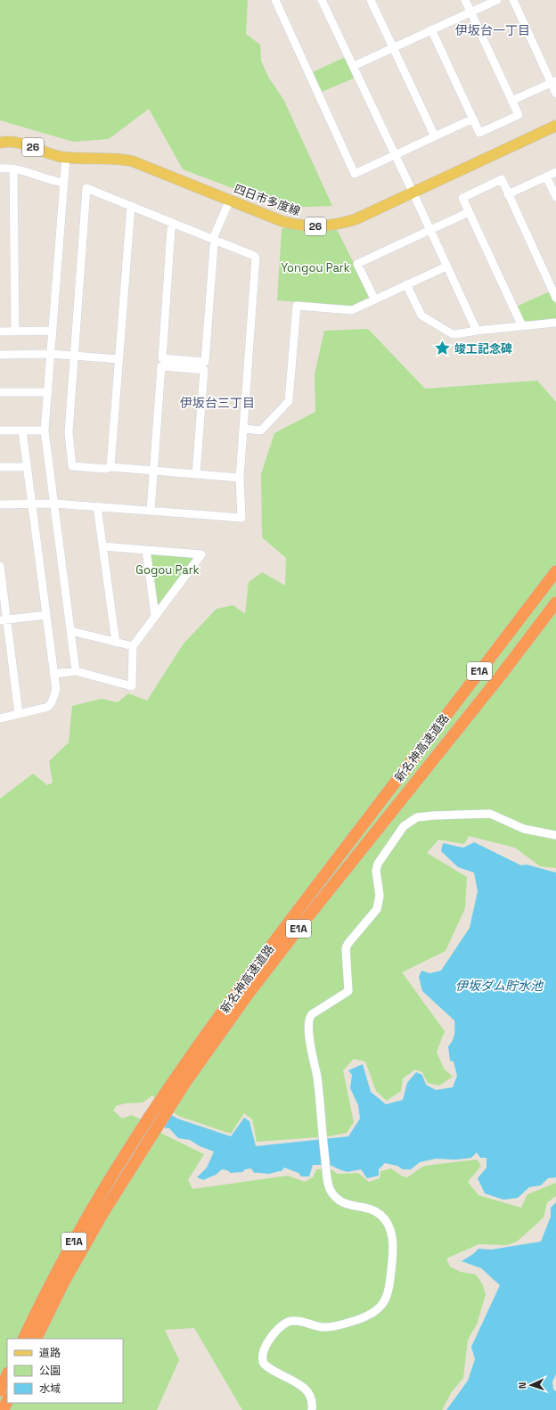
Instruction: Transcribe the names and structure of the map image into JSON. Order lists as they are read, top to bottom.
{
  "streets": {
    "highway": ["E1A", "新名神高速道路"],
    "main road": ["26", "四日市多度線"]
  },
  "districts": ["伊坂台一丁目", "伊坂台三丁目"],
  "water": ["伊坂ダム貯水池"],
  "parks": ["Yongou Park", "Gogou Park"],
  "places": {
    "place": ["竣工記念碑"]
  },
  "legend": ["道路", "公園", "水域"],
  "north": "left"
}
